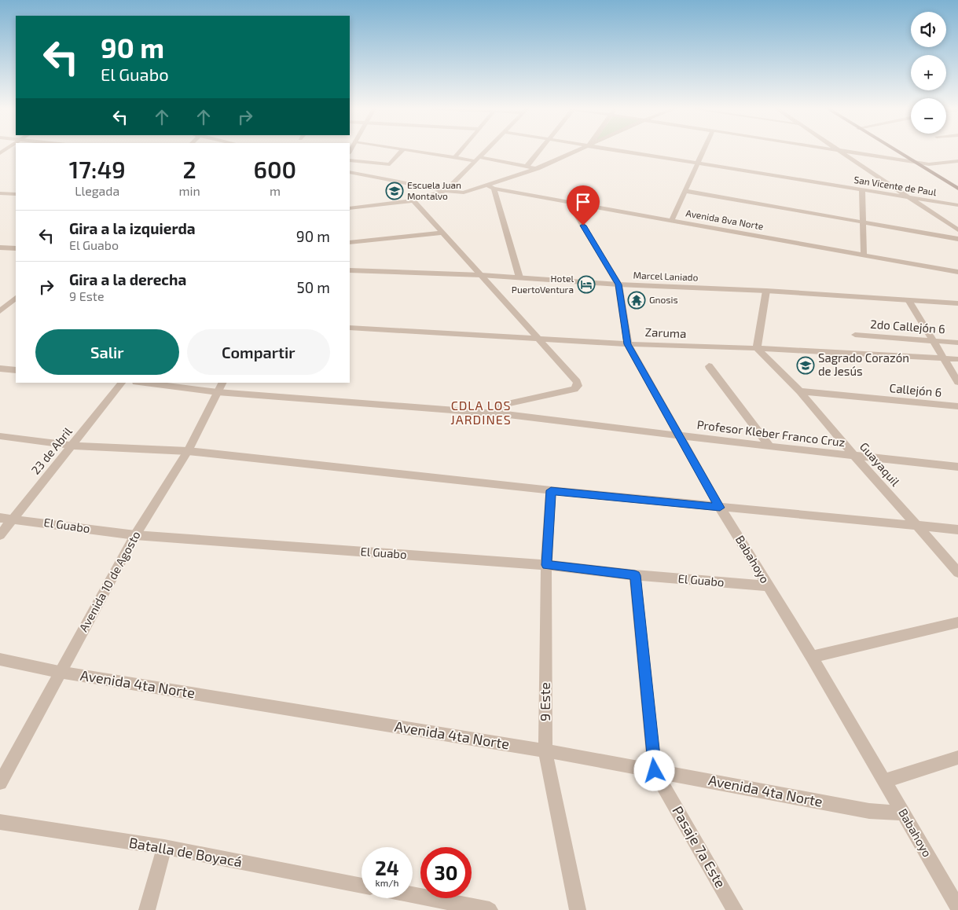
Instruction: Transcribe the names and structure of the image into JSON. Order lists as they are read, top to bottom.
{
  "streets": {
    "street": [
      "San Vicente de Paul",
      "Avenida 8va Norte",
      "Marcel Laniado",
      "2do Callejón 6",
      "Zaruma",
      "Callejón 6",
      "Profesor Kleber Franco Cruz",
      "23 de Abril",
      "Guayaquil",
      "El Guabo",
      "Babahoyo",
      "Avenida 10 de Agosto",
      "Avenida 4ta Norte",
      "9 Este",
      "Pasaje 7a Este",
      "Batalla de Boyacá"
    ]
  },
  "crossings": [
    ["Avenida 8va Norte", "Babahoyo"],
    ["Marcel Laniado", "Babahoyo"],
    ["Zaruma", "Guayaquil"],
    ["Zaruma", "Babahoyo"],
    ["Callejón 6", "Guayaquil"],
    ["Profesor Kleber Franco Cruz", "Guayaquil"],
    ["Profesor Kleber Franco Cruz", "Babahoyo"],
    ["Profesor Kleber Franco Cruz", "Avenida 10 de Agosto"],
    ["23 de Abril", "El Guabo"],
    ["El Guabo", "Babahoyo"],
    ["El Guabo", "Avenida 10 de Agosto"],
    ["El Guabo", "9 Este"],
    ["El Guabo", "Pasaje 7a Este"],
    ["Babahoyo", "Avenida 4ta Norte"],
    ["Avenida 10 de Agosto", "Avenida 4ta Norte"],
    ["Avenida 4ta Norte", "9 Este"],
    ["Avenida 4ta Norte", "Pasaje 7a Este"]
  ],
  "districts": ["CDLA LOS JARDINES"],
  "places": {
    "school or university": ["Escuela Juan Montalvo", "Sagrado Corazón de Jesús"],
    "hotel": ["Hotel PuertoVentura"],
    "temple": ["Gnosis"]
  },
  "page": {
    "map_buttons": ["+", "−"],
    "turn": ["90 m", "El Guabo"],
    "eta": [
      "17:49",
      "Llegada",
      "2",
      "min",
      "600",
      "m"
    ],
    "list": [
      {
        "name": "Gira a la izquierda",
        "note": "El Guabo",
        "value": "90 m"
      },
      {
        "name": "Gira a la derecha",
        "note": "9 Este",
        "value": "50 m"
      }
    ],
    "buttons": ["Salir", "Compartir"],
    "speed": "24 km/h",
    "limit": "30"
  }
}
